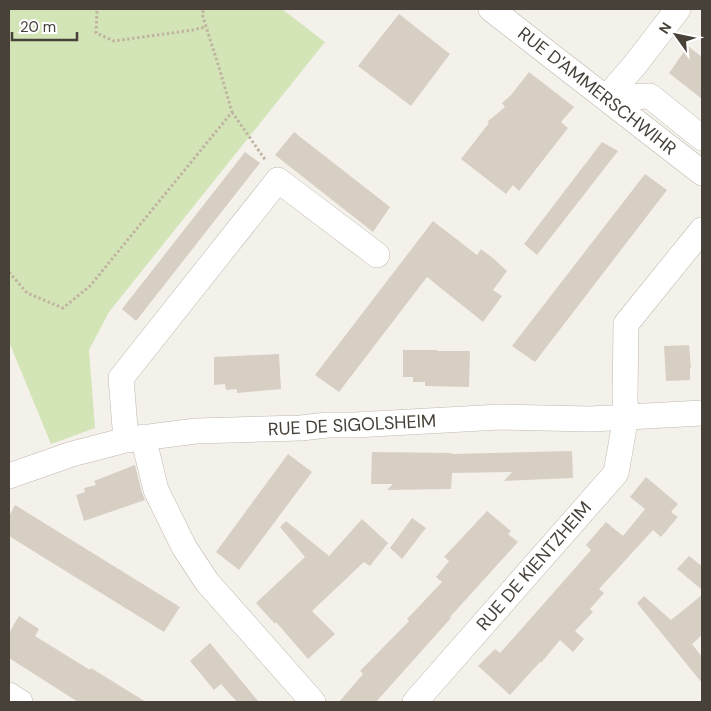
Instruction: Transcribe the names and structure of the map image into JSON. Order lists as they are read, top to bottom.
{
  "streets": {
    "street": ["RUE D'AMMERSCHWIHR", "RUE DE SIGOLSHEIM", "RUE DE KIENTZHEIM"]
  },
  "crossings": [
    ["RUE DE SIGOLSHEIM", "RUE DE KIENTZHEIM"]
  ],
  "scale_bar": "20 m",
  "north": "top left"
}
